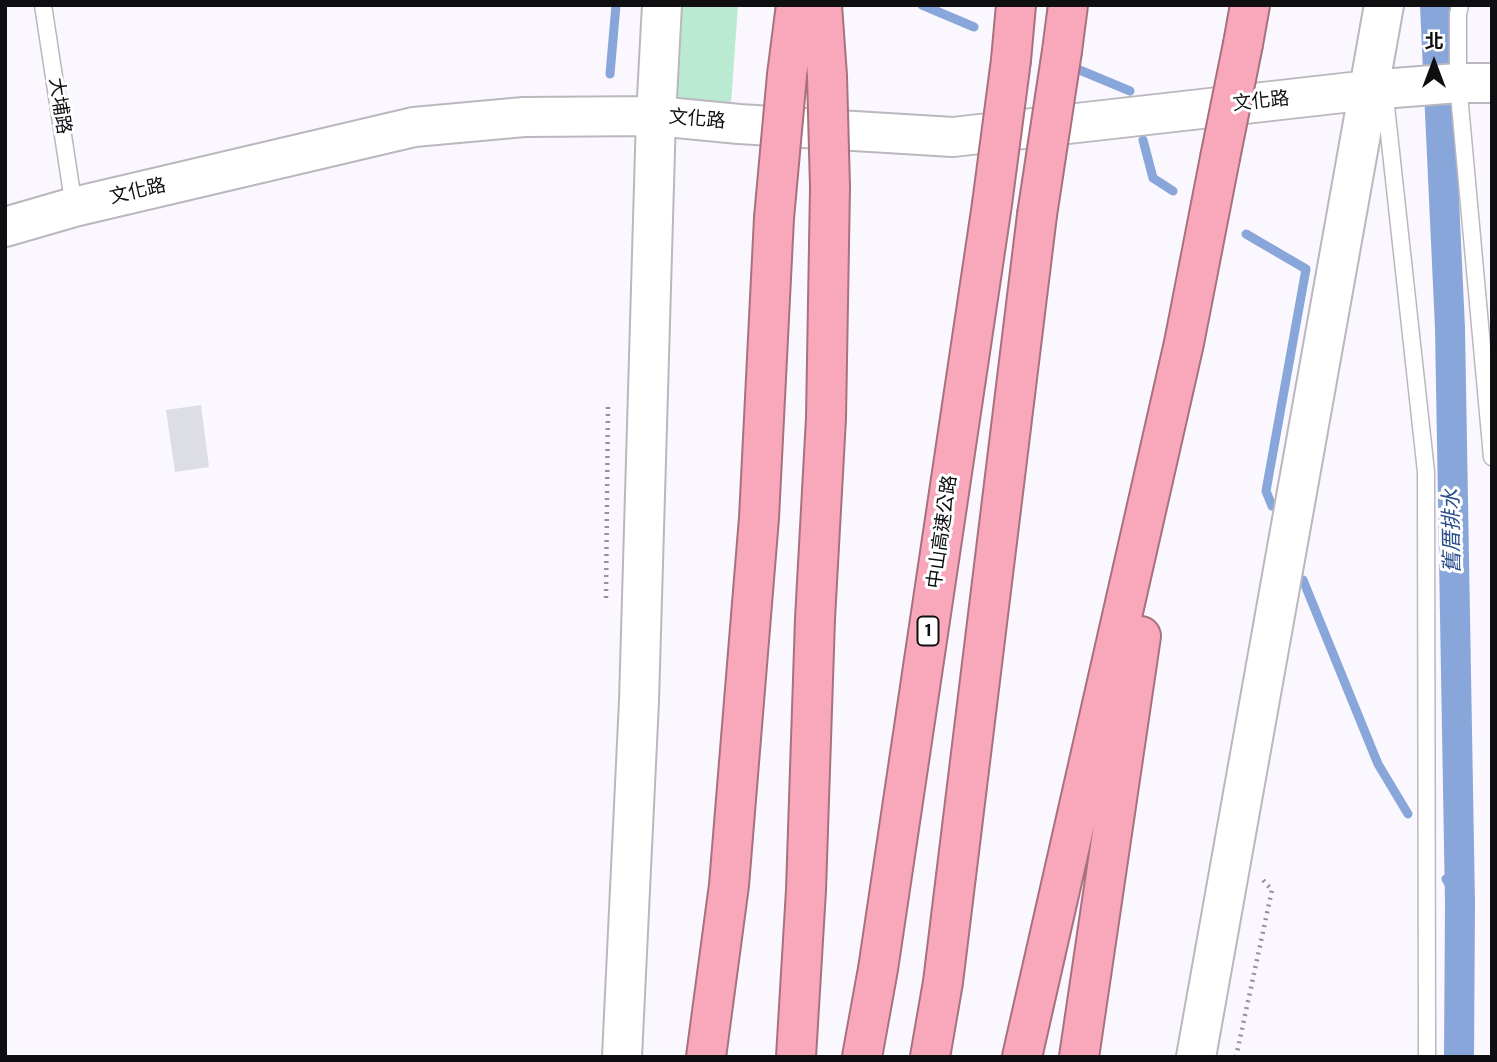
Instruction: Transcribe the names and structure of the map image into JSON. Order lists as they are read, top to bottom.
{
  "streets": {
    "highway": ["中山高速公路", "1"],
    "street": ["文化路"],
    "lane": ["大埔路"]
  },
  "crossings": [
    ["文化路", "大埔路"]
  ],
  "water": ["舊厝排水"],
  "north": "top"
}
